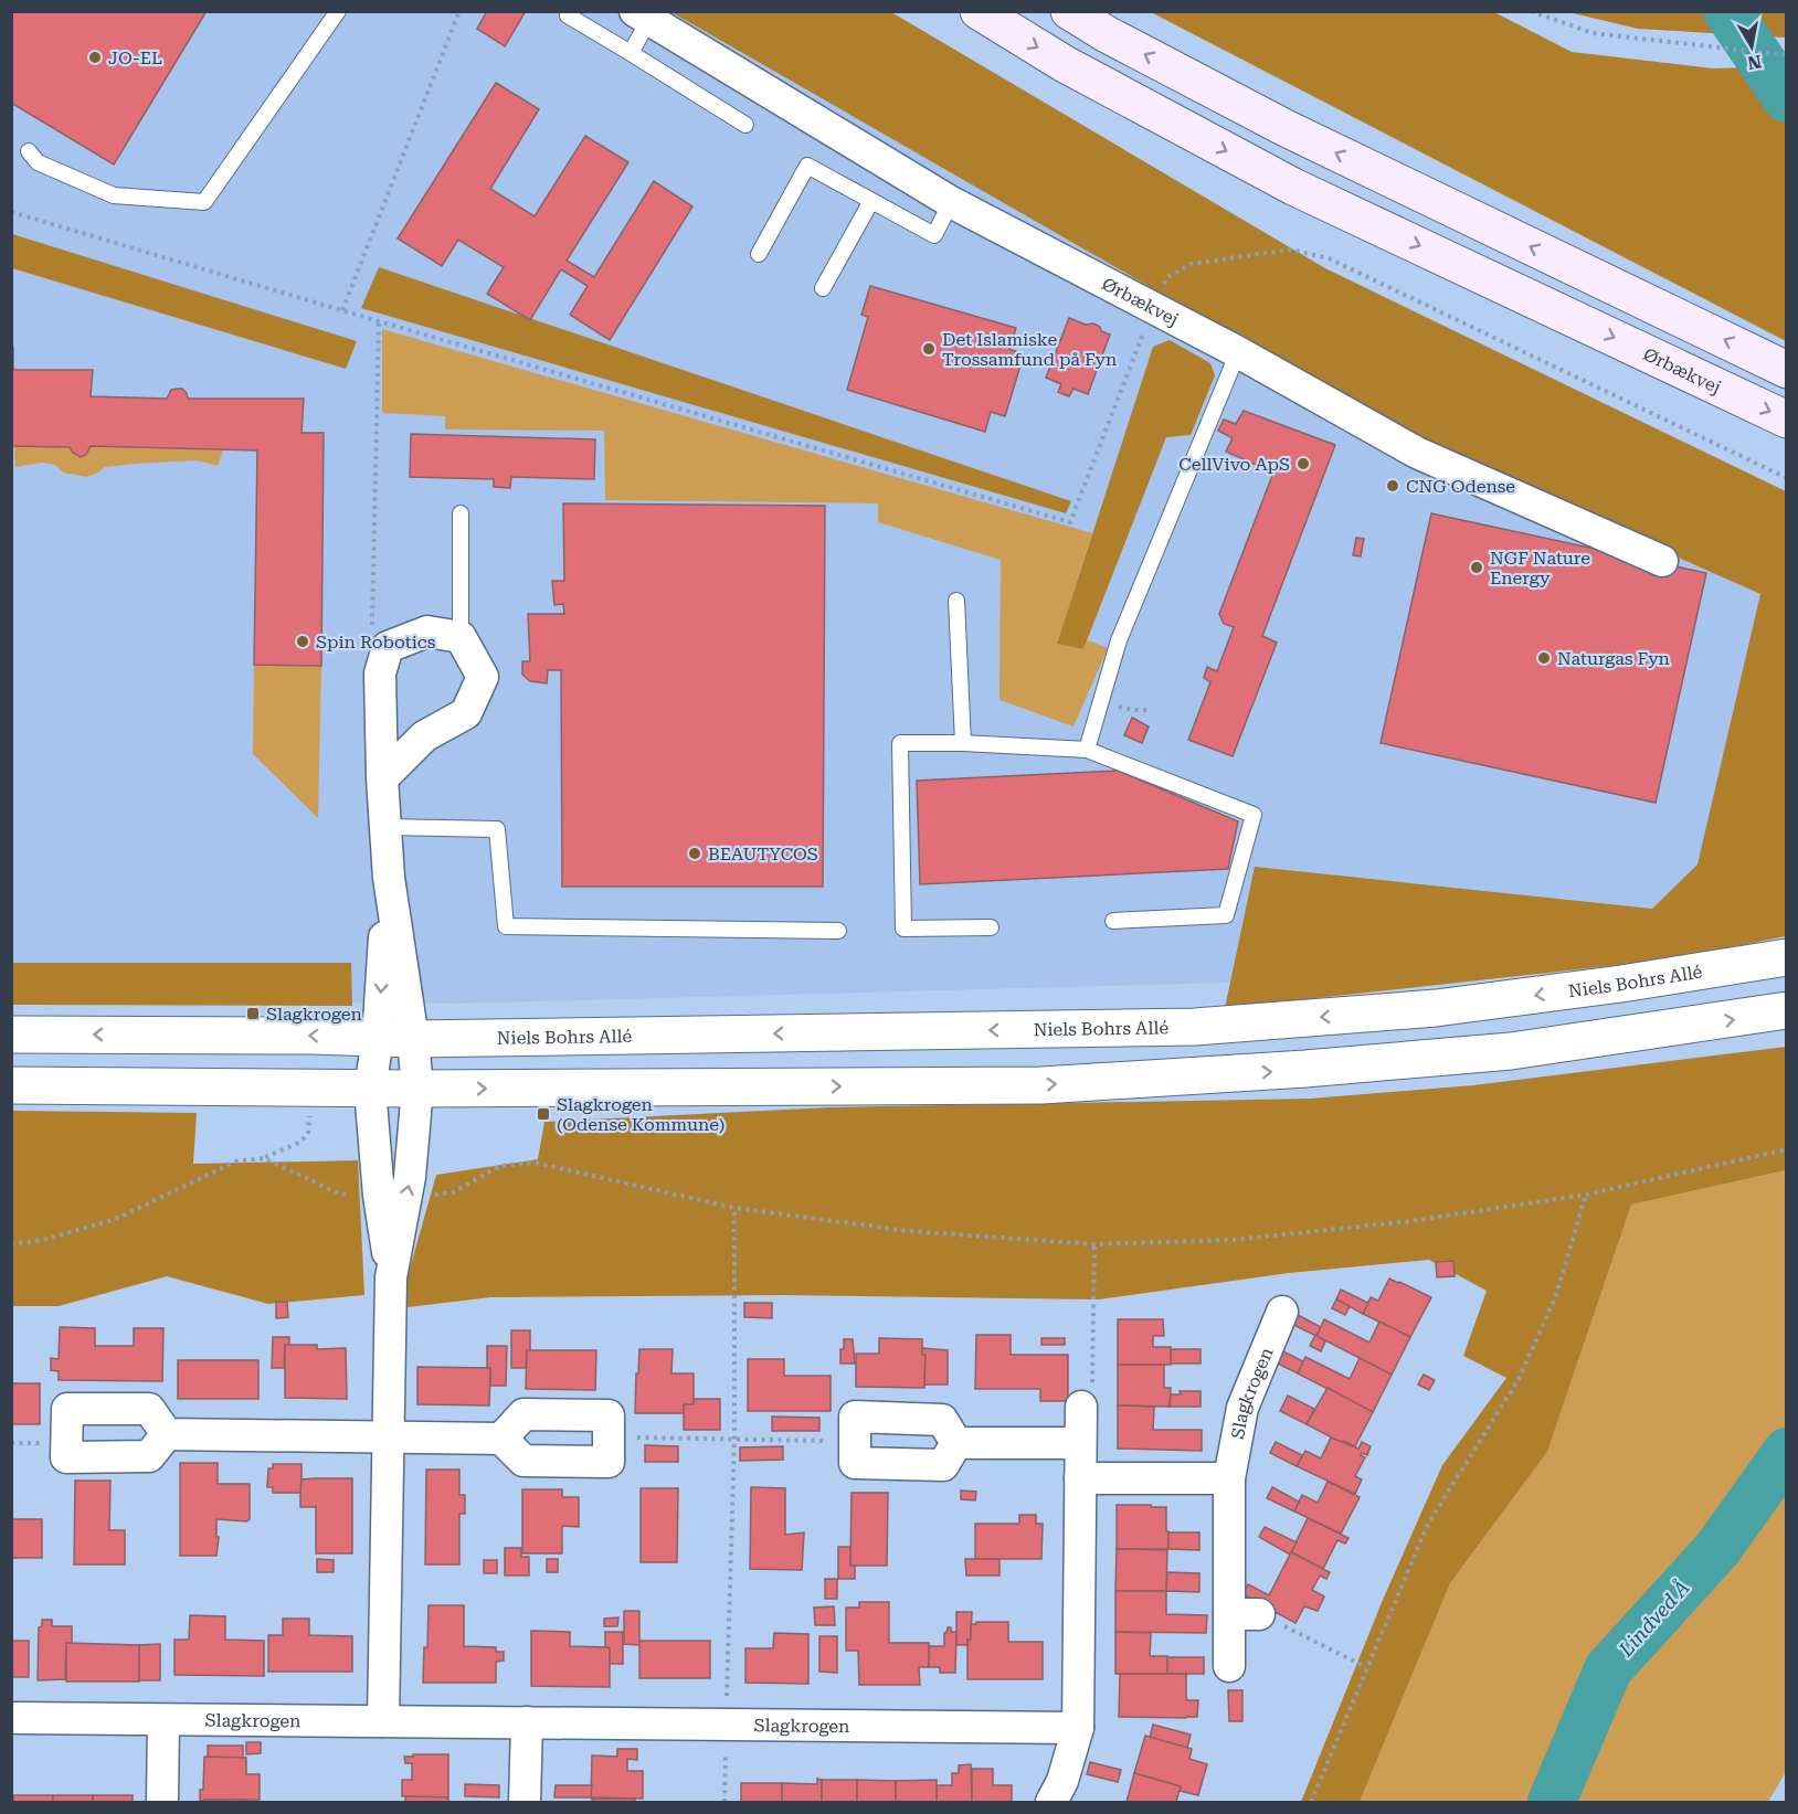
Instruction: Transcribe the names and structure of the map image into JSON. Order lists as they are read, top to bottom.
{
  "streets": {
    "main road": ["Ørbækvej"],
    "street": ["Niels Bohrs Allé", "Slagkrogen"]
  },
  "water": ["Lindved Å"],
  "places": {
    "other": [
      "JO-EL",
      "Det Islamiske Trossamfund på Fyn",
      "CellVivo ApS",
      "CNG Odense",
      "NGF Nature Energy",
      "Spin Robotics",
      "Naturgas Fyn",
      "BEAUTYCOS"
    ],
    "transit": ["Slagkrogen", "Slagkrogen (Odense Kommune)"]
  },
  "north": "bottom"
}
